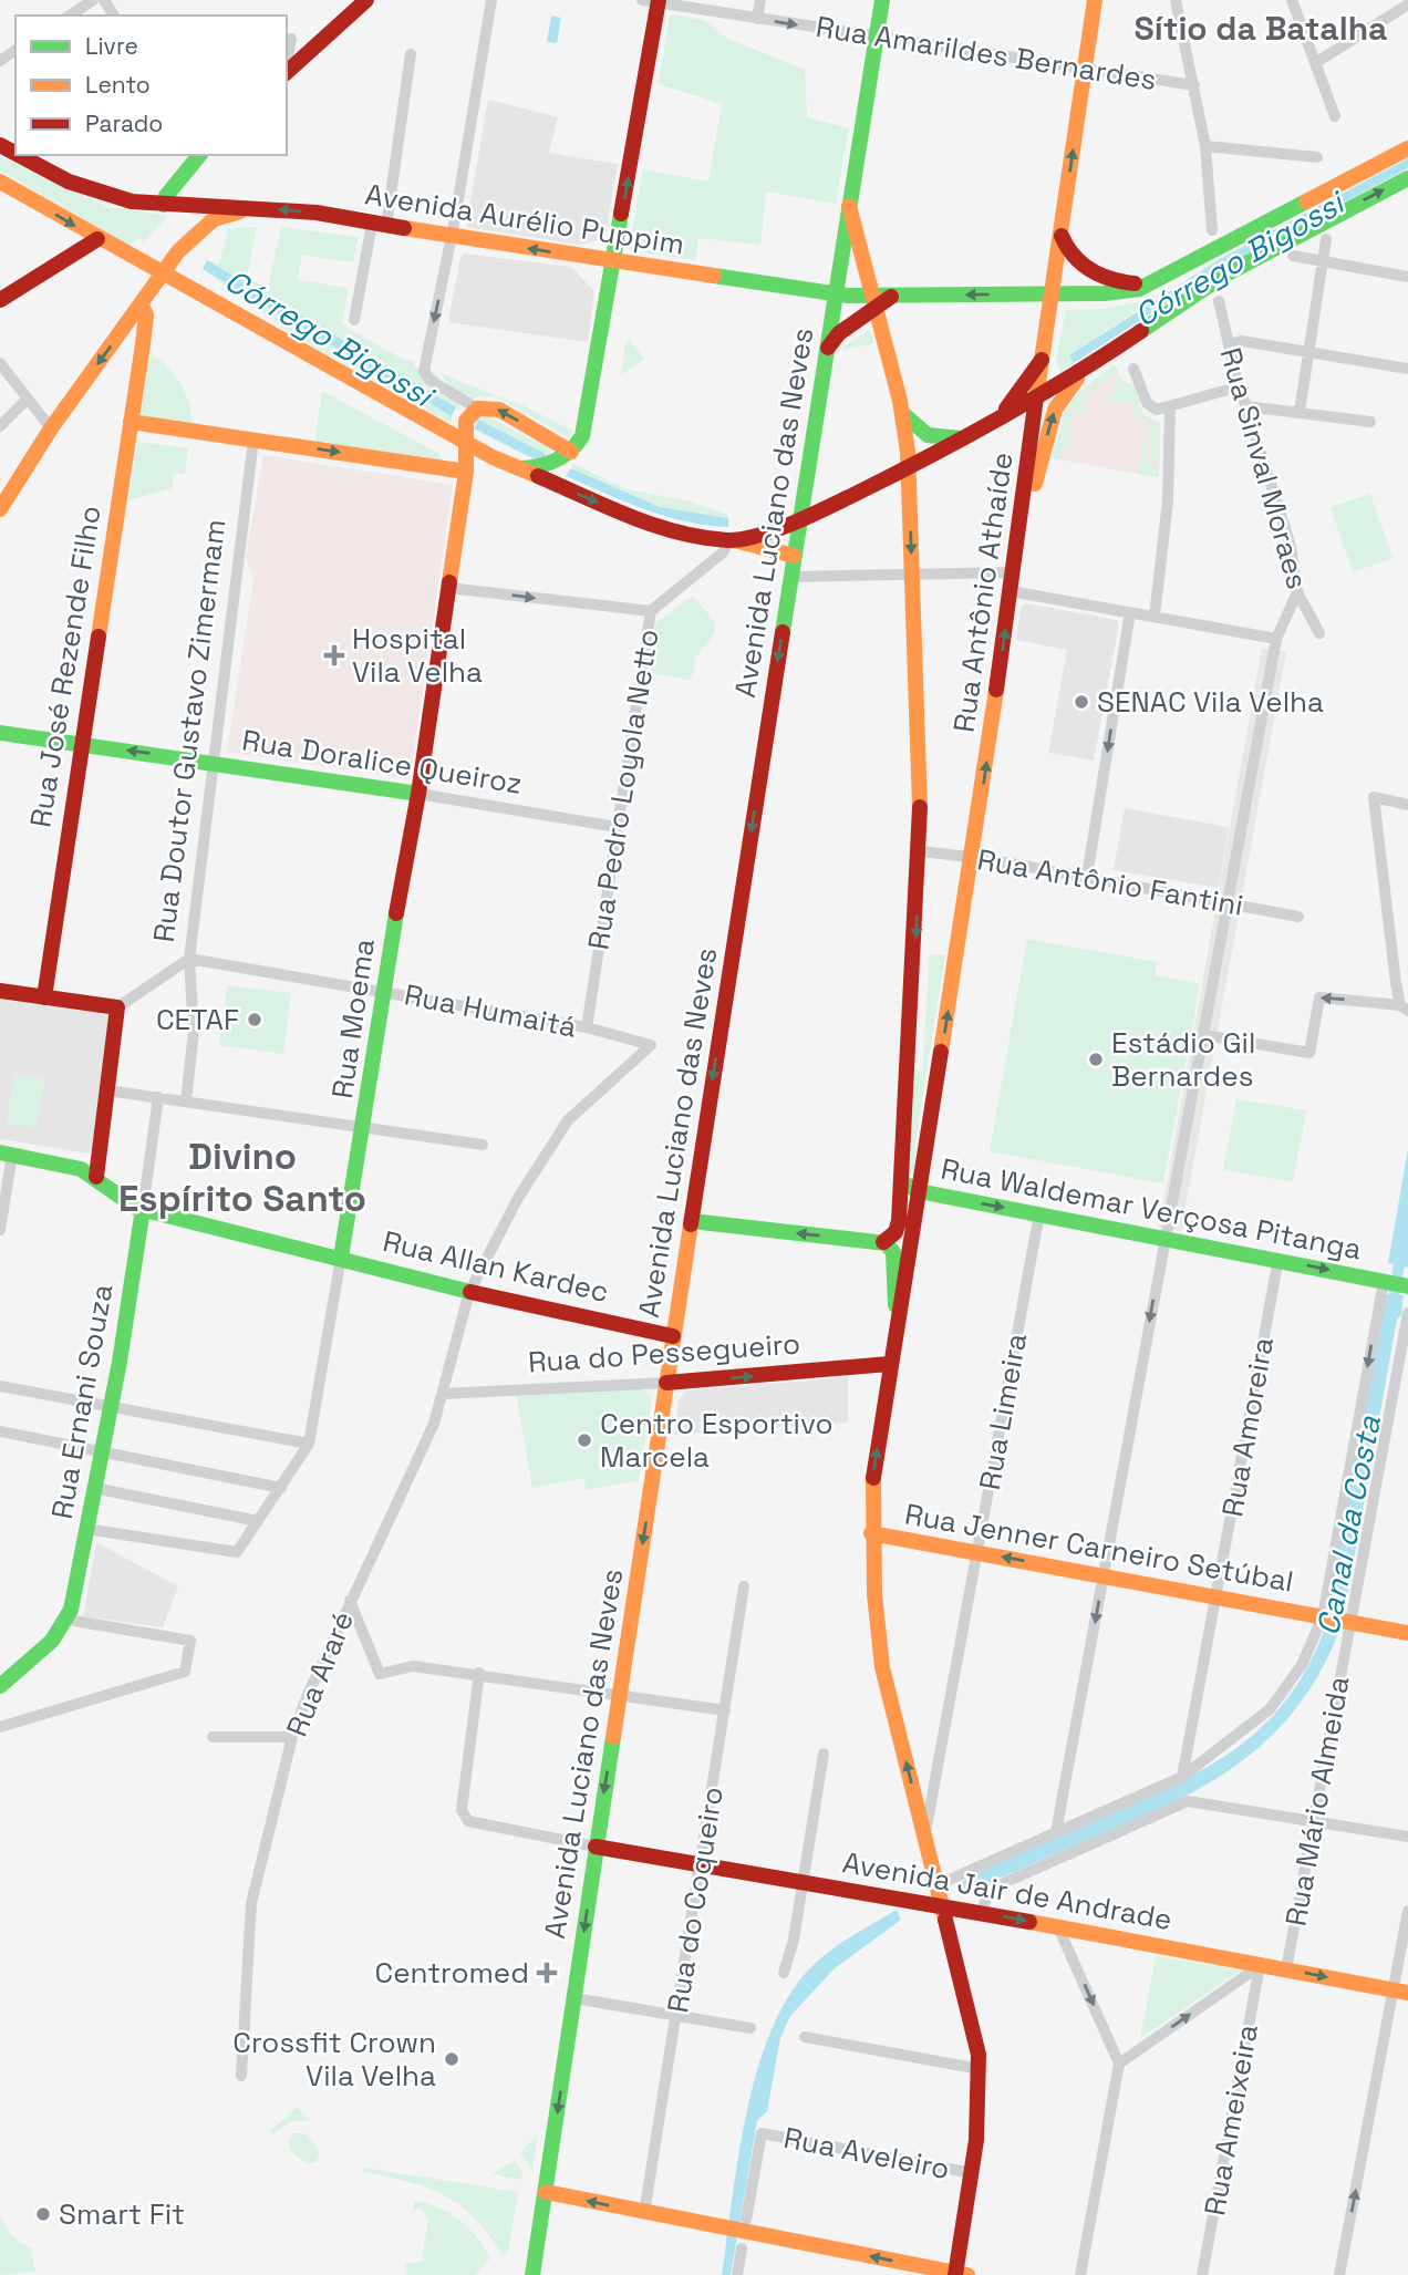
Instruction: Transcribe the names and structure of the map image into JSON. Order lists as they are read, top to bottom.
{
  "streets": {
    "main road": [
      "Avenida Aurélio Puppim",
      "Avenida Luciano das Neves",
      "Rua Antônio Athaíde",
      "Rua José Rezende Filho",
      "Rua Doralice Queiroz",
      "Rua Moema",
      "Rua Waldemar Verçosa Pitanga",
      "Rua Allan Kardec",
      "Rua do Pessegueiro",
      "Rua Ernani Souza",
      "Rua Jenner Carneiro Setúbal",
      "Avenida Jair de Andrade"
    ],
    "street": [
      "Rua Amarildes Bernardes",
      "Rua Sinval Moraes",
      "Rua Doutor Gustavo Zimermam",
      "Rua Pedro Loyola Netto",
      "Rua Antônio Fantini",
      "Rua Humaitá",
      "Rua Limeira",
      "Rua Amoreira",
      "Rua Araré",
      "Rua Mário Almeida",
      "Rua do Coqueiro",
      "Rua Ameixeira",
      "Rua Aveleiro"
    ]
  },
  "crossings": [
    ["Rua Amarildes Bernardes", "Avenida Luciano das Neves"],
    ["Rua Amarildes Bernardes", "Rua Antônio Athaíde"],
    ["Avenida Aurélio Puppim", "Avenida Luciano das Neves"],
    ["Avenida Luciano das Neves", "Rua Allan Kardec"],
    ["Avenida Luciano das Neves", "Rua do Pessegueiro"],
    ["Avenida Luciano das Neves", "Avenida Jair de Andrade"],
    ["Rua Antônio Athaíde", "Rua Antônio Fantini"],
    ["Rua Antônio Athaíde", "Rua Waldemar Verçosa Pitanga"],
    ["Rua José Rezende Filho", "Rua Doralice Queiroz"],
    ["Rua Doutor Gustavo Zimermam", "Rua Doralice Queiroz"],
    ["Rua Doutor Gustavo Zimermam", "Rua Humaitá"],
    ["Rua Doralice Queiroz", "Rua Pedro Loyola Netto"],
    ["Rua Doralice Queiroz", "Rua Moema"],
    ["Rua Pedro Loyola Netto", "Rua Humaitá"],
    ["Rua Humaitá", "Rua Moema"],
    ["Rua Humaitá", "Rua Araré"],
    ["Rua Moema", "Rua Allan Kardec"],
    ["Rua Moema", "Rua Ernani Souza"],
    ["Rua Waldemar Verçosa Pitanga", "Rua Limeira"],
    ["Rua Waldemar Verçosa Pitanga", "Rua Amoreira"],
    ["Rua Allan Kardec", "Rua Ernani Souza"],
    ["Rua Allan Kardec", "Rua Araré"],
    ["Rua do Pessegueiro", "Rua Araré"],
    ["Rua Limeira", "Rua Jenner Carneiro Setúbal"],
    ["Rua Amoreira", "Rua Jenner Carneiro Setúbal"],
    ["Rua Jenner Carneiro Setúbal", "Rua Mário Almeida"],
    ["Rua Mário Almeida", "Avenida Jair de Andrade"],
    ["Avenida Jair de Andrade", "Rua do Coqueiro"],
    ["Avenida Jair de Andrade", "Rua Ameixeira"]
  ],
  "one_way": ["Avenida Luciano das Neves", "Rua Waldemar Verçosa Pitanga", "Rua do Pessegueiro"],
  "districts": ["Sítio da Batalha", "Divino Espírito Santo"],
  "water": ["Córrego Bigossi", "Canal da Costa"],
  "places": {
    "health": ["Hospital Vila Velha", "Centromed"],
    "other": [
      "SENAC Vila Velha",
      "CETAF",
      "Estádio Gil Bernardes",
      "Centro Esportivo Marcela",
      "Crossfit Crown Vila Velha",
      "Smart Fit"
    ]
  },
  "legend": ["Livre", "Lento", "Parado"]
}
